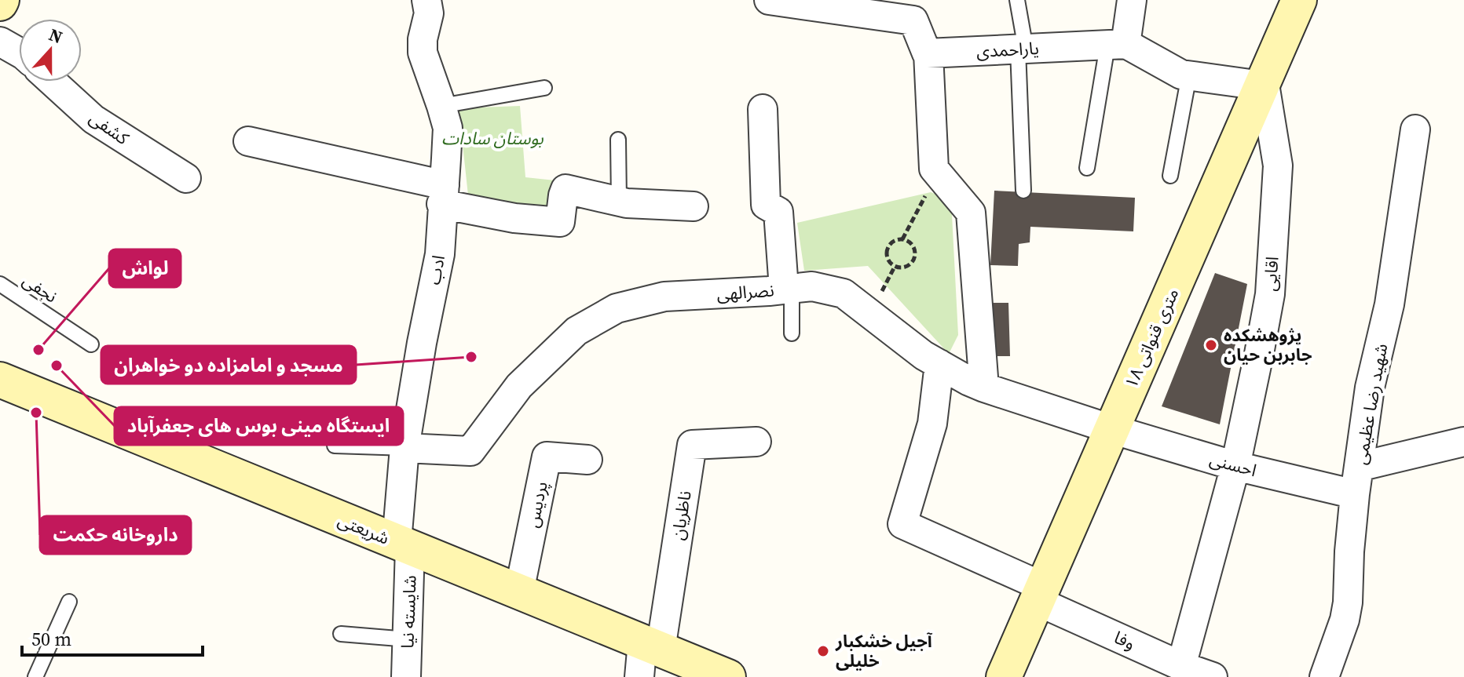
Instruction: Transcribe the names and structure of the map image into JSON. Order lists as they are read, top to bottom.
{
  "streets": {
    "street": [
      "یاراحمدی",
      "کشفی",
      "ادب",
      "اقایی",
      "نصرالهی",
      "۱۸ متری قنواتی",
      "شهید رضا عظیمی",
      "احسنی",
      "پردیس",
      "ناظریان",
      "شریعتی",
      "شایسته نیا",
      "وفا"
    ],
    "lane": ["نجفی"]
  },
  "crossings": [
    ["ادب", "نصرالهی"],
    ["ادب", "شریعتی"],
    ["ادب", "شایسته نیا"],
    ["اقایی", "۱۸ متری قنواتی"],
    ["اقایی", "احسنی"],
    ["اقایی", "وفا"],
    ["نصرالهی", "۱۸ متری قنواتی"],
    ["نصرالهی", "احسنی"],
    ["نصرالهی", "وفا"],
    ["۱۸ متری قنواتی", "احسنی"],
    ["۱۸ متری قنواتی", "وفا"],
    ["شهید رضا عظیمی", "احسنی"],
    ["پردیس", "شریعتی"],
    ["ناظریان", "شریعتی"],
    ["شریعتی", "شایسته نیا"]
  ],
  "parks": ["بوستان سادات"],
  "places": [
    "پژوهشکده جابربن حیان",
    "لواش",
    "مسجد و امامزاده دو خواهران",
    "ایستگاه مینی بوس های جعفرآباد",
    "داروخانه حکمت",
    "آجیل خشکبار خلیلی"
  ],
  "scale_bar": "50 m",
  "north": "top"
}
